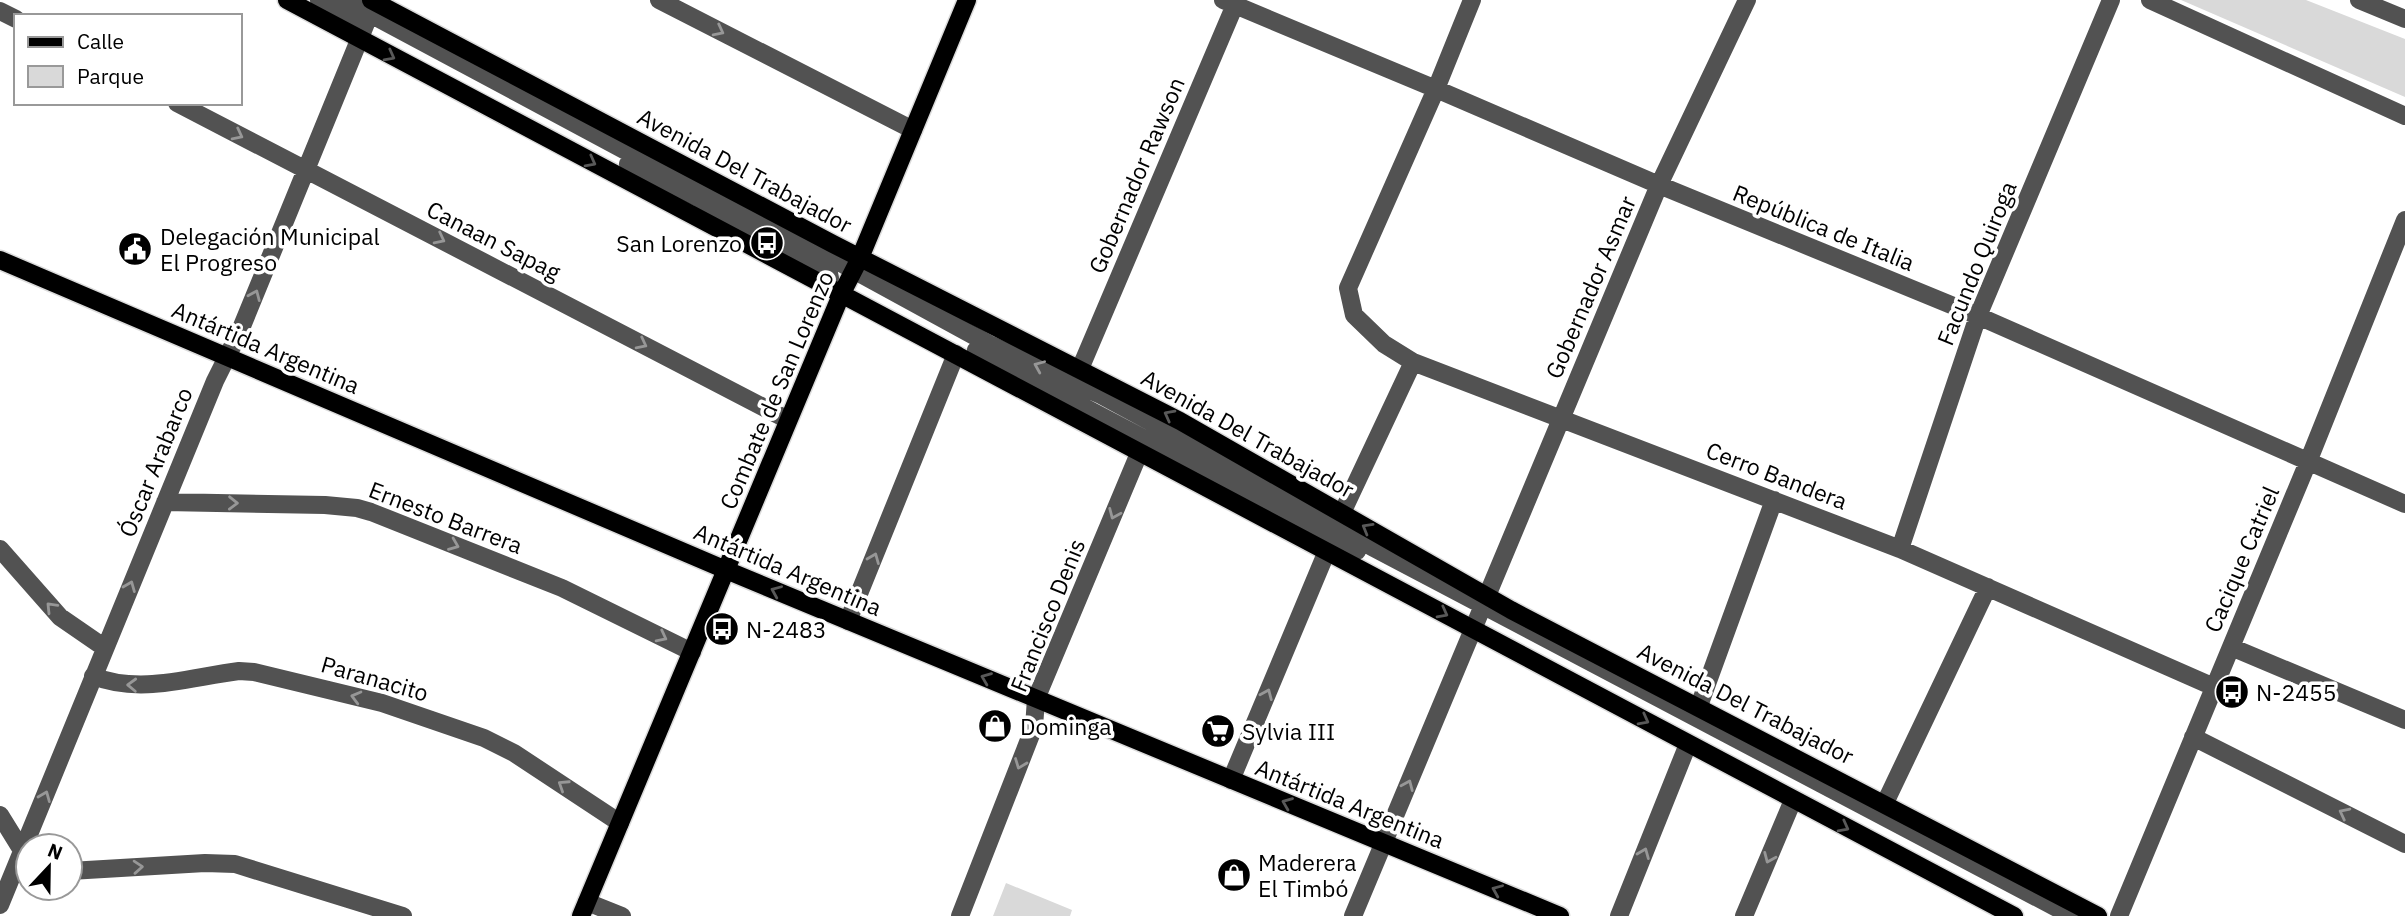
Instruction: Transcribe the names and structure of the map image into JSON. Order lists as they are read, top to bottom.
{
  "streets": {
    "main road": ["Avenida Del Trabajador", "Antártida Argentina", "Combate de San Lorenzo"],
    "street": [
      "Gobernador Rawson",
      "República de Italia",
      "Canaan Sapag",
      "Facundo Quiroga",
      "Gobernador Asmar",
      "Óscar Arabarco",
      "Cerro Bandera",
      "Ernesto Barrera",
      "Cacique Catriel",
      "Francisco Denis",
      "Paranacito"
    ]
  },
  "crossings": [
    ["Avenida Del Trabajador", "Gobernador Rawson"],
    ["Avenida Del Trabajador", "Gobernador Asmar"],
    ["Avenida Del Trabajador", "Combate de San Lorenzo"],
    ["Avenida Del Trabajador", "Óscar Arabarco"],
    ["Avenida Del Trabajador", "Francisco Denis"],
    ["Gobernador Rawson", "República de Italia"],
    ["República de Italia", "Facundo Quiroga"],
    ["República de Italia", "Gobernador Asmar"],
    ["República de Italia", "Cerro Bandera"],
    ["República de Italia", "Cacique Catriel"],
    ["Canaan Sapag", "Combate de San Lorenzo"],
    ["Canaan Sapag", "Óscar Arabarco"],
    ["Facundo Quiroga", "Cerro Bandera"],
    ["Gobernador Asmar", "Antártida Argentina"],
    ["Gobernador Asmar", "Cerro Bandera"],
    ["Antártida Argentina", "Combate de San Lorenzo"],
    ["Antártida Argentina", "Óscar Arabarco"],
    ["Antártida Argentina", "Francisco Denis"],
    ["Combate de San Lorenzo", "Ernesto Barrera"],
    ["Combate de San Lorenzo", "Paranacito"],
    ["Óscar Arabarco", "Ernesto Barrera"],
    ["Óscar Arabarco", "Paranacito"],
    ["Cerro Bandera", "Cacique Catriel"]
  ],
  "one_way": [
    "Canaan Sapag",
    "Antártida Argentina",
    "Óscar Arabarco",
    "Ernesto Barrera",
    "Francisco Denis",
    "Paranacito"
  ],
  "places": {
    "bus stop": ["San Lorenzo", "N-2483", "N-2455"],
    "public building": ["Delegación Municipal El Progreso"],
    "shop": ["Dominga", "Maderera El Timbó"],
    "supermarket": ["Sylvia III"]
  },
  "legend": ["Calle", "Parque"],
  "north": "top"
}
